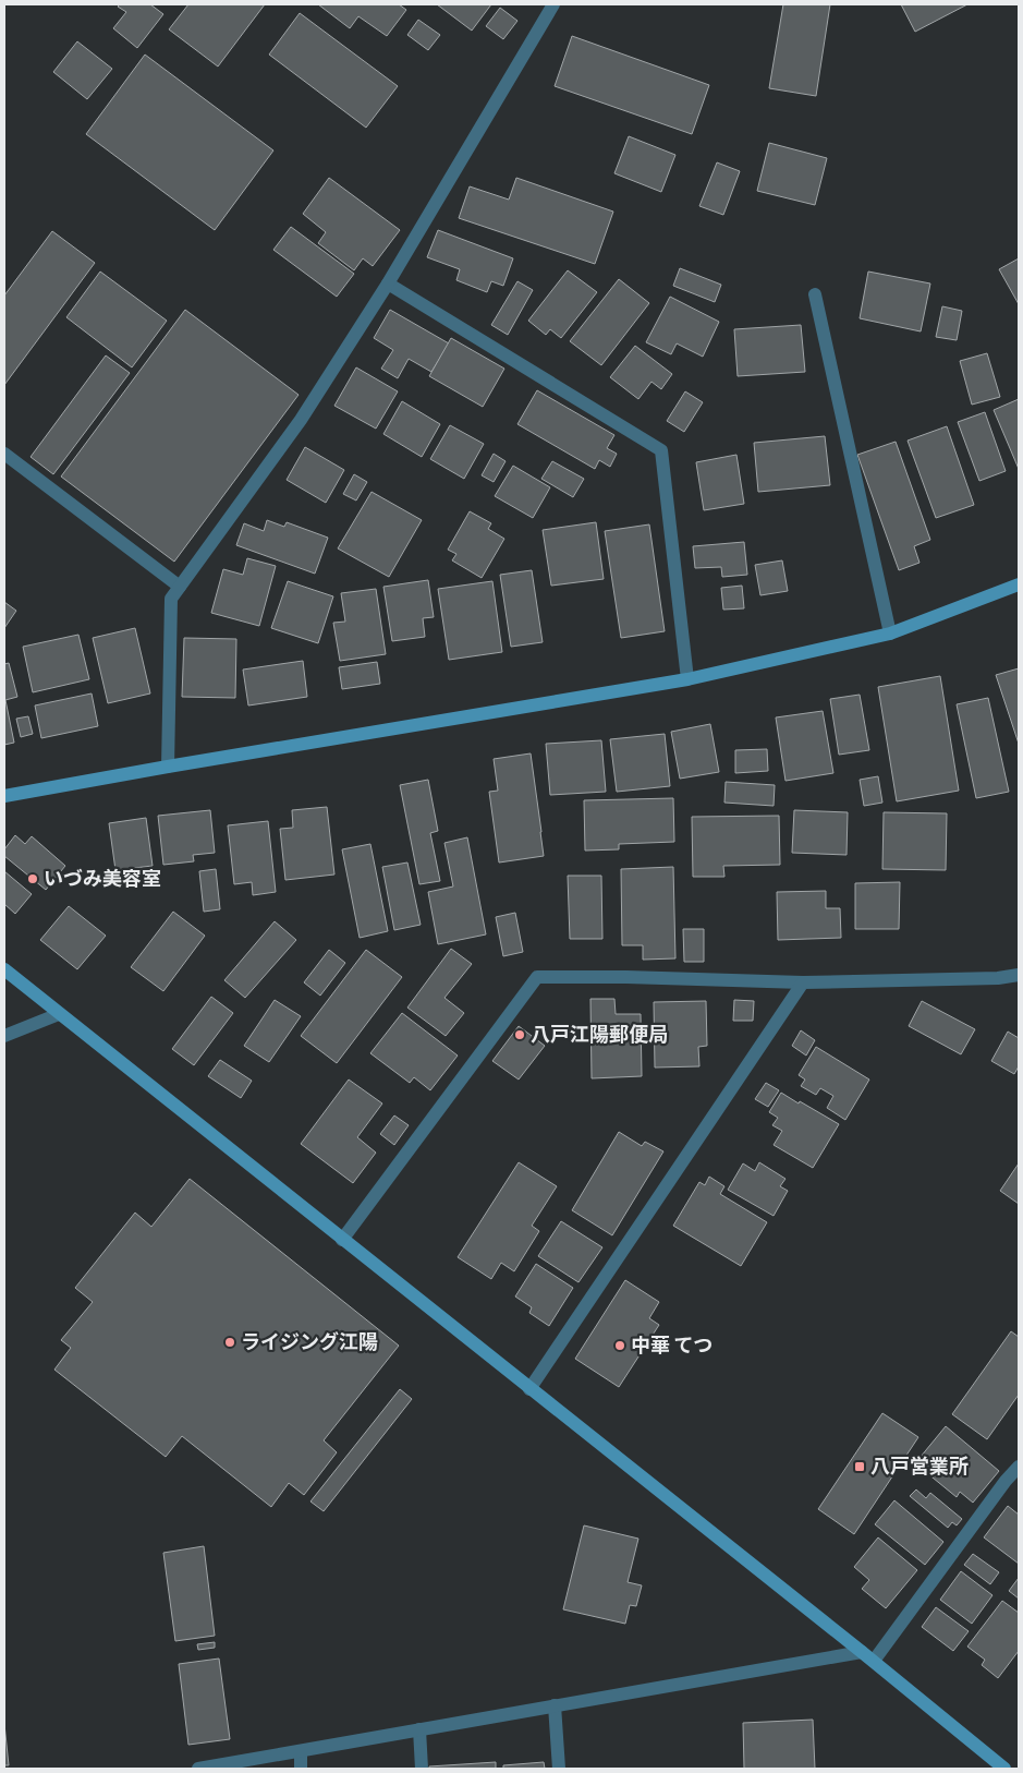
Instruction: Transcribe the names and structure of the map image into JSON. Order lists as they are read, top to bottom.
{
  "places": {
    "other": [
      "いづみ美容室",
      "八戸江陽郵便局",
      "ライジング江陽",
      "中華 てつ"
    ],
    "transit": ["八戸営業所"]
  }
}
